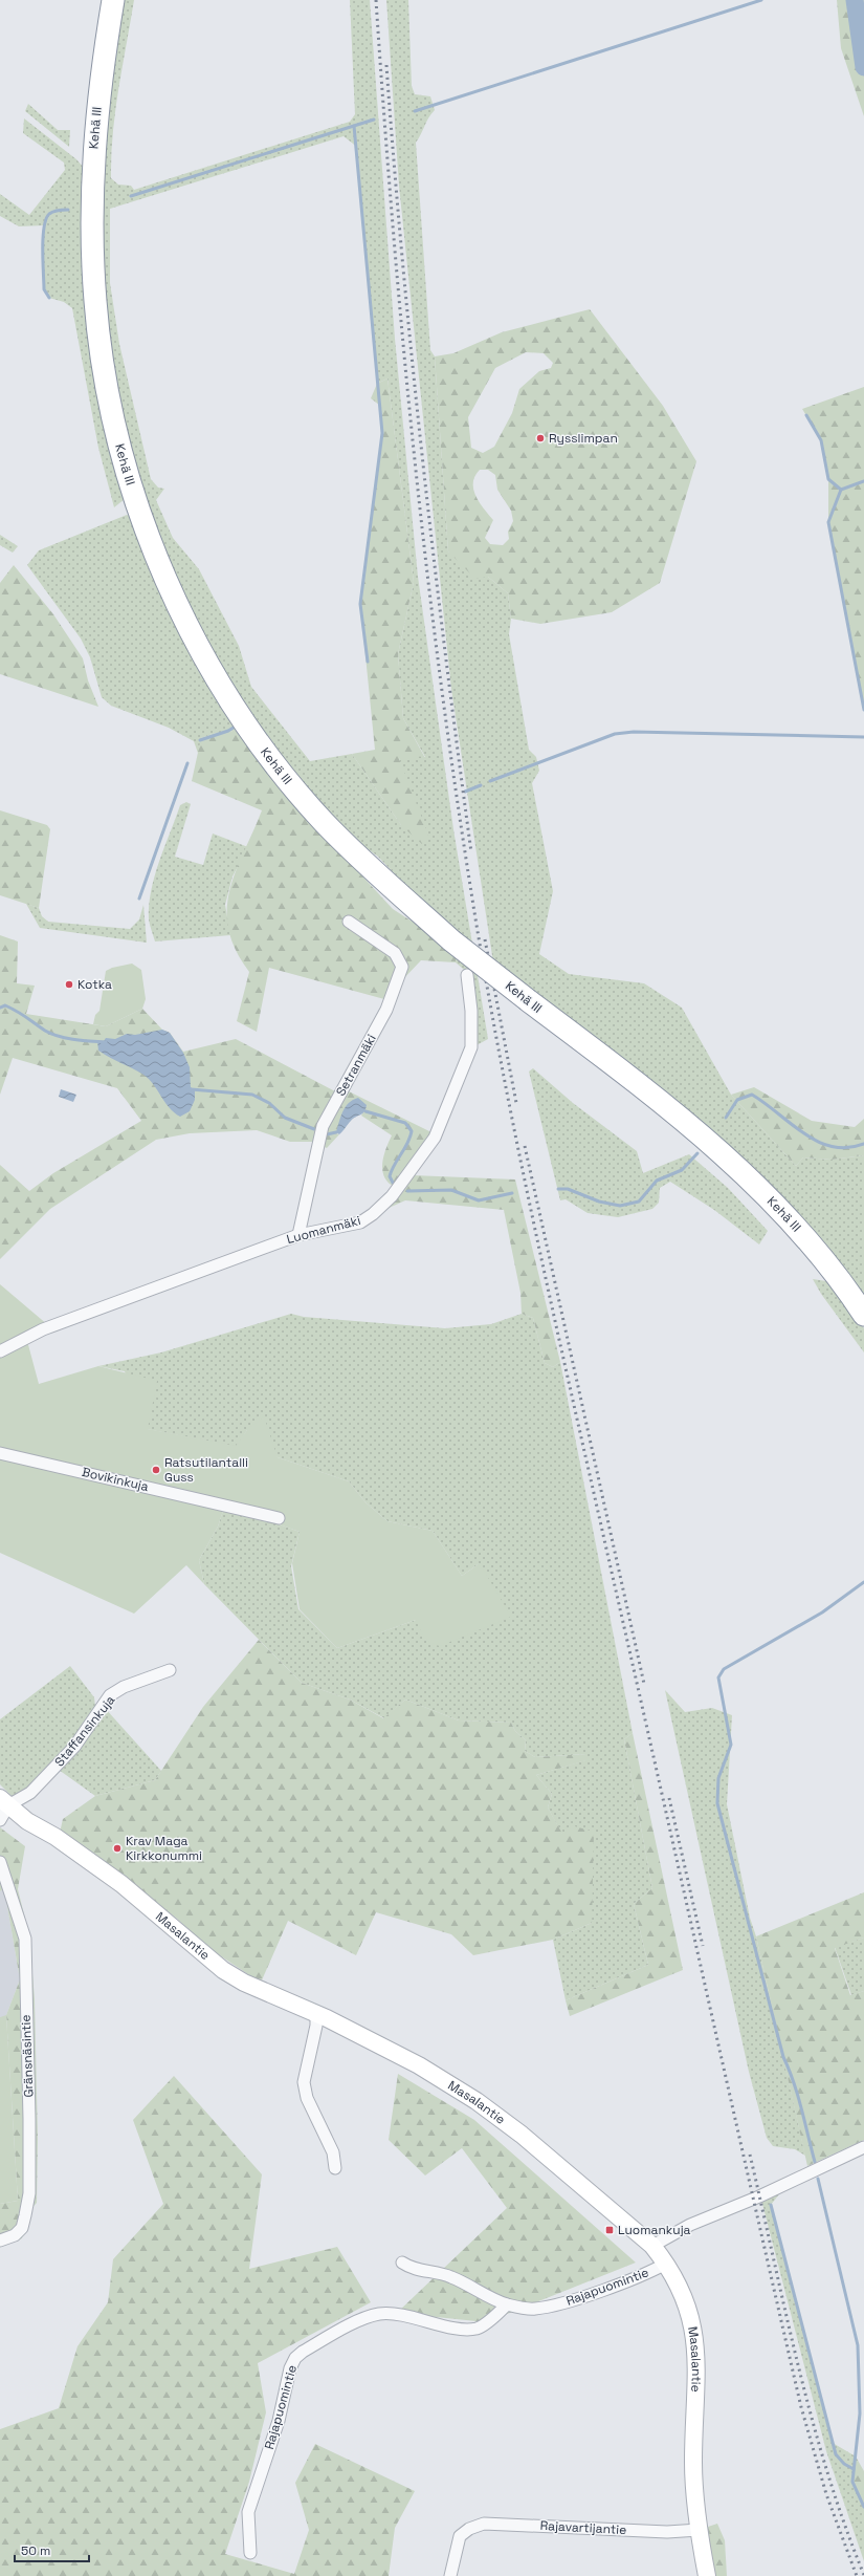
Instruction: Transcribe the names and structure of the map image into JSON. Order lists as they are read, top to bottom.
{
  "streets": {
    "highway": ["Kehä III"],
    "street": [
      "Setranmäki",
      "Luomanmäki",
      "Bovikinkuja",
      "Staffansinkuja",
      "Masalantie",
      "Gränsnäsintie",
      "Rajapuomintie",
      "Rajavartijantie"
    ]
  },
  "crossings": [
    ["Setranmäki", "Luomanmäki"],
    ["Staffansinkuja", "Masalantie"],
    ["Masalantie", "Rajapuomintie"],
    ["Masalantie", "Rajavartijantie"]
  ],
  "places": {
    "other": [
      "Rysslimpan",
      "Kotka",
      "Ratsutilantalli Guss",
      "Krav Maga Kirkkonummi"
    ],
    "transit": ["Luomankuja"]
  },
  "scale_bar": "50 m"
}
